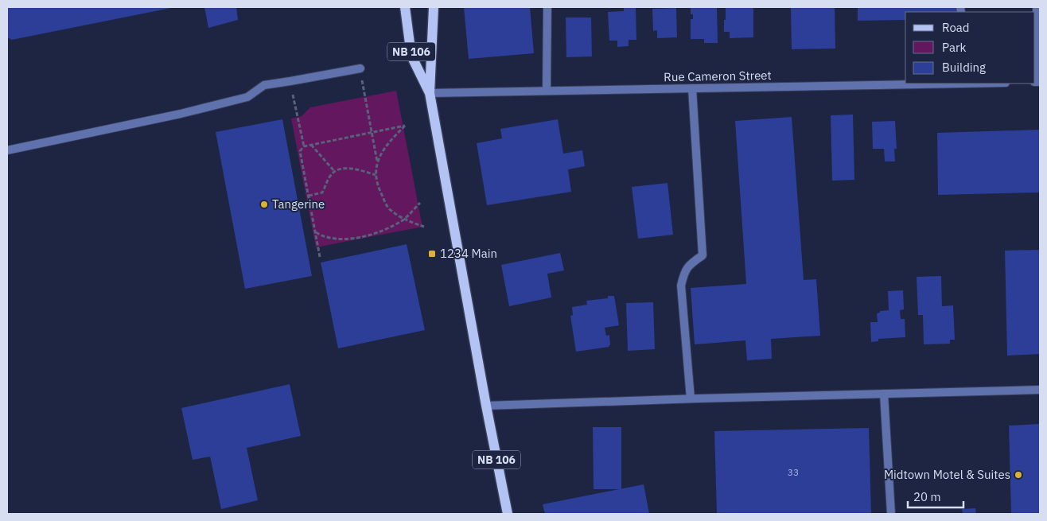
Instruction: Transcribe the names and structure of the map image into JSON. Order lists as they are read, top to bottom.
{
  "streets": {
    "main road": ["NB 106"],
    "street": ["Rue Cameron Street"]
  },
  "crossings": [
    ["NB 106", "Rue Cameron Street"]
  ],
  "places": {
    "other": ["Tangerine", "Midtown Motel & Suites"],
    "transit": ["1234 Main"]
  },
  "house_numbers": ["33"],
  "legend": ["Road", "Park", "Building"],
  "scale_bar": "20 m"
}
